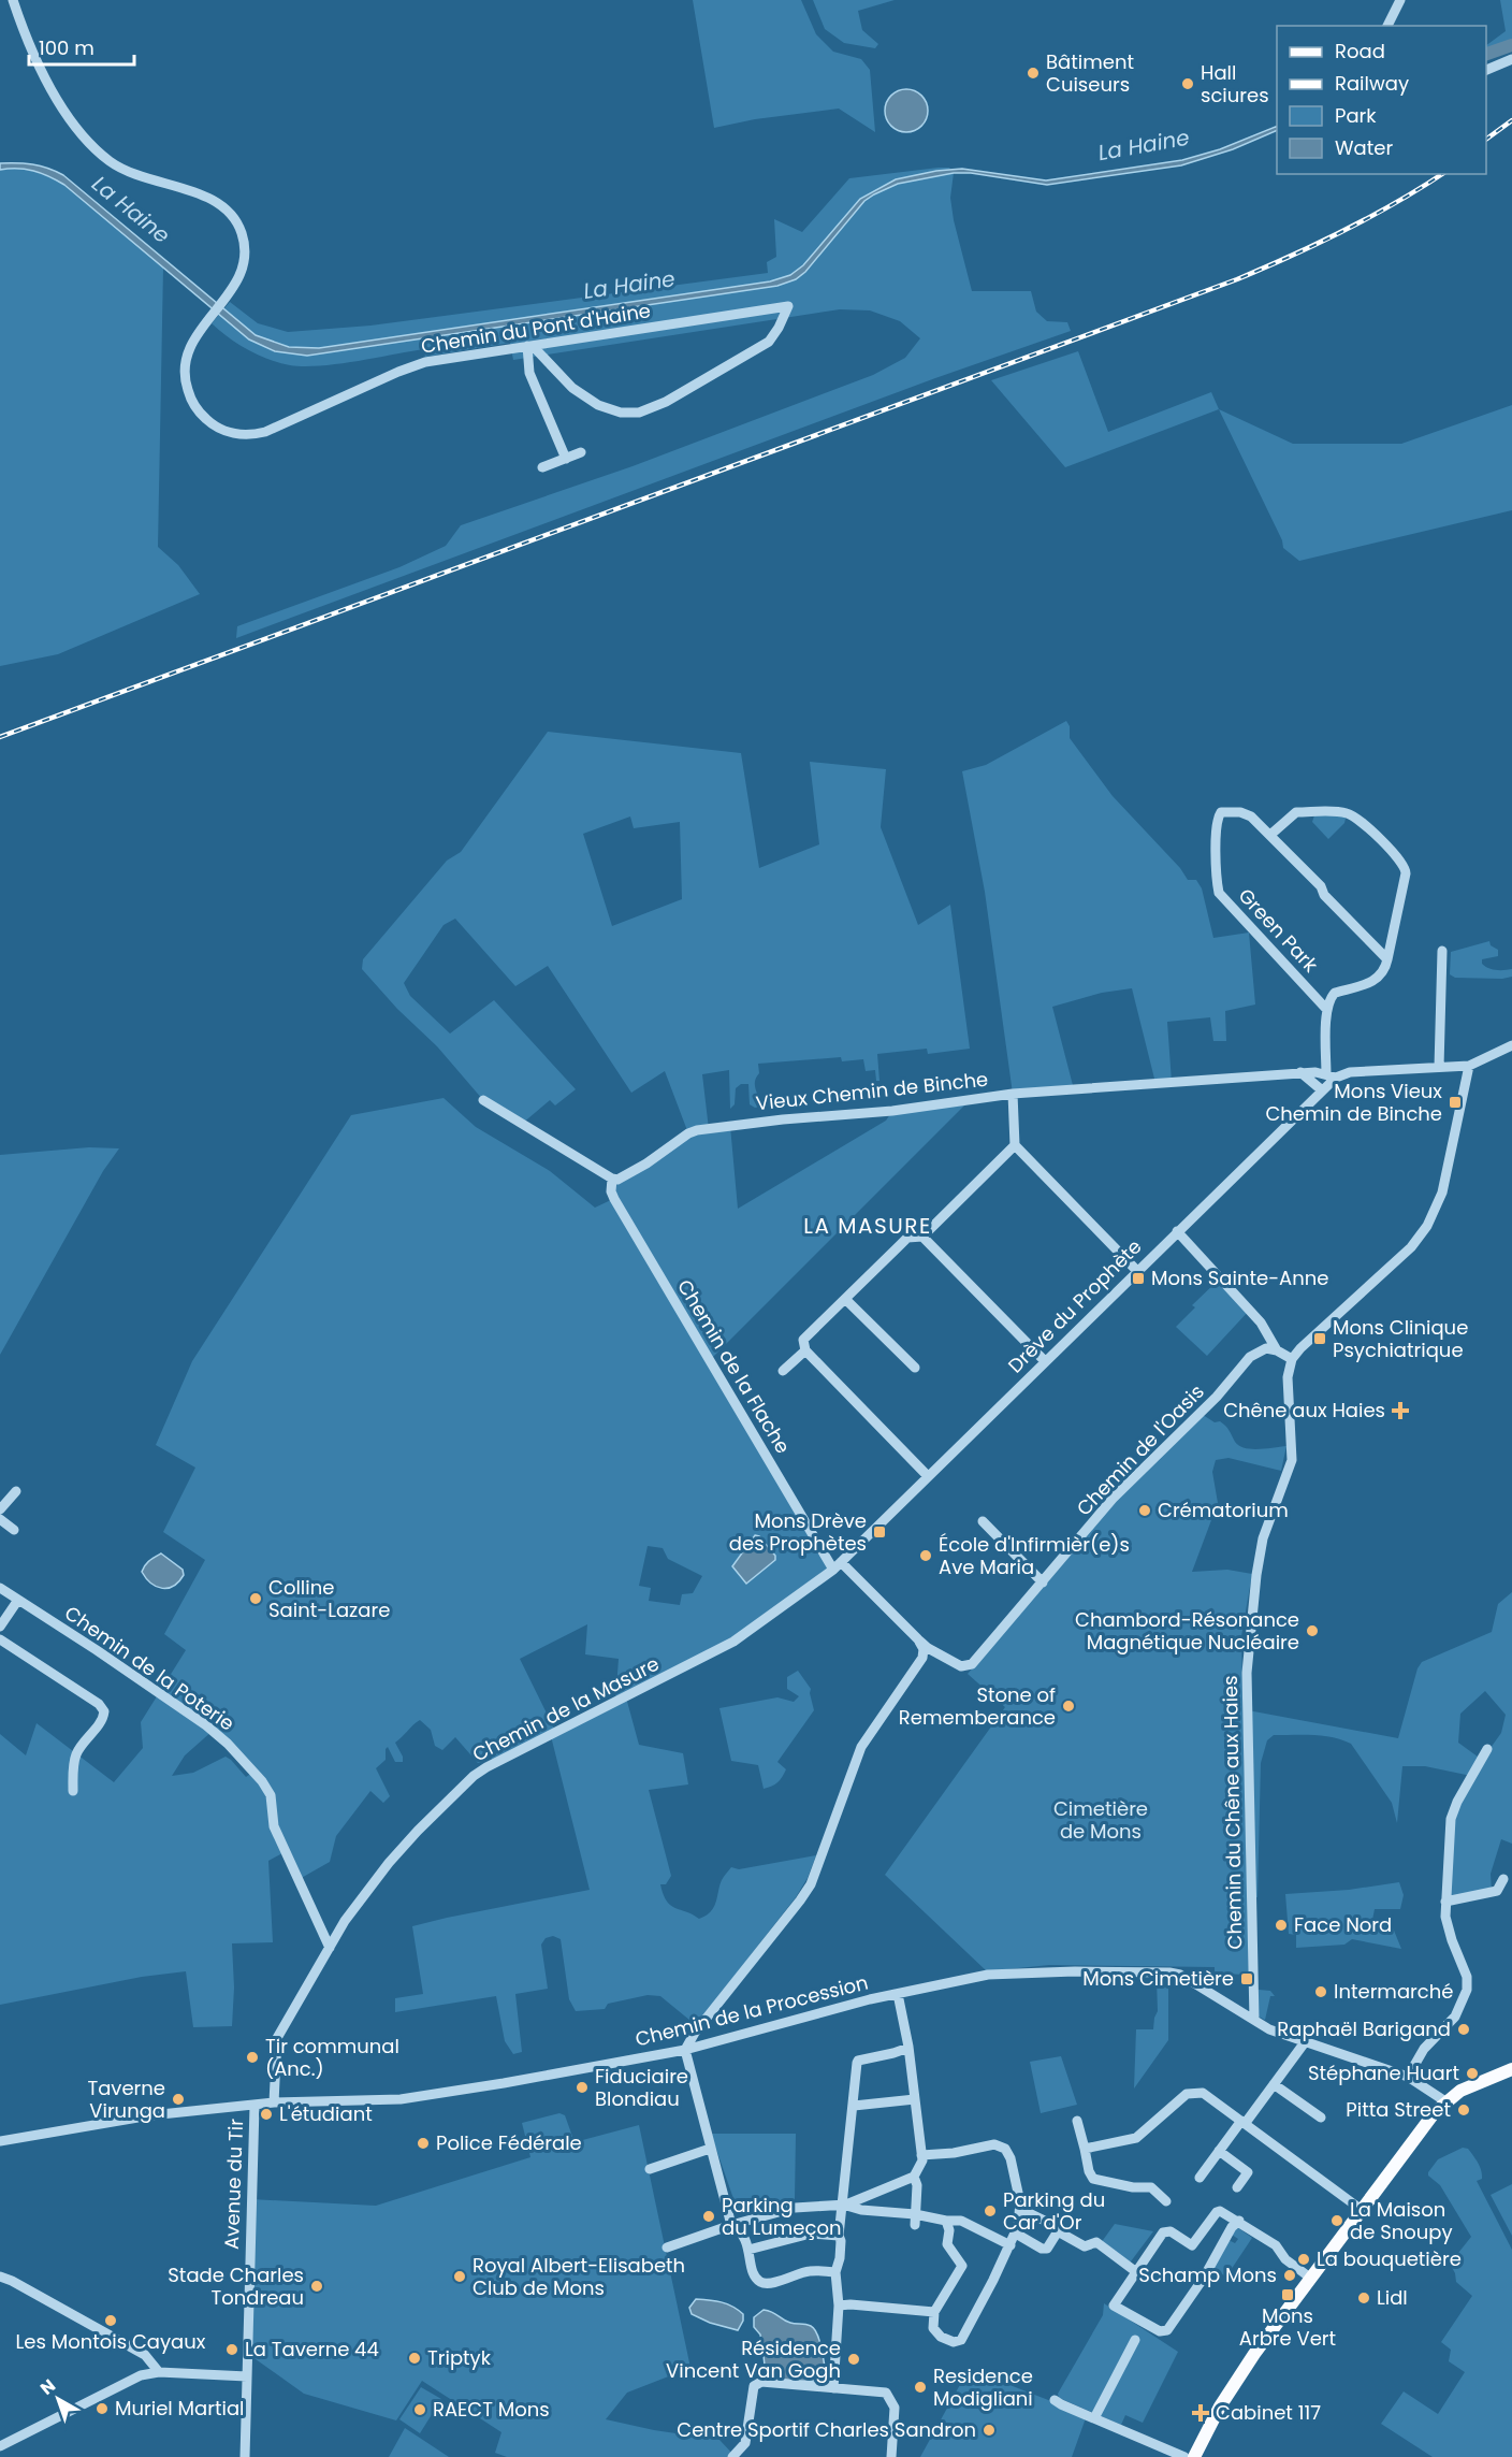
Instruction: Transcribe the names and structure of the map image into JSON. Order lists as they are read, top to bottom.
{
  "streets": {
    "street": [
      "Chemin du Pont d'Haine",
      "Green Park",
      "Vieux Chemin de Binche",
      "Drève du Prophète",
      "Chemin de la Flache",
      "Chemin de l'Oasis",
      "Chemin de la Poterie",
      "Chemin de la Masure",
      "Chemin du Chêne aux Haies",
      "Chemin de la Procession",
      "Avenue du Tir"
    ]
  },
  "crossings": [
    ["Vieux Chemin de Binche", "Drève du Prophète"],
    ["Vieux Chemin de Binche", "Chemin de la Flache"],
    ["Drève du Prophète", "Chemin de la Flache"],
    ["Drève du Prophète", "Chemin de l'Oasis"],
    ["Drève du Prophète", "Chemin de la Masure"],
    ["Chemin de la Flache", "Chemin de l'Oasis"],
    ["Chemin de la Flache", "Chemin de la Masure"],
    ["Chemin de l'Oasis", "Chemin de la Masure"],
    ["Chemin de la Poterie", "Chemin de la Masure"],
    ["Chemin de la Masure", "Chemin de la Procession"],
    ["Chemin du Chêne aux Haies", "Chemin de la Procession"],
    ["Chemin de la Procession", "Avenue du Tir"]
  ],
  "districts": ["LA MASURE"],
  "water": ["La Haine"],
  "parks": ["Cimetière de Mons"],
  "places": {
    "other": [
      "Bâtiment Cuiseurs",
      "Hall sciures",
      "Crématorium",
      "École d'Infirmièr(e)s Ave Maria",
      "Colline Saint-Lazare",
      "Chambord-Résonance Magnétique Nucléaire",
      "Stone of Rememberance",
      "Face Nord",
      "Intermarché",
      "Raphaël Barigand",
      "Tir communal (Anc.)",
      "Stéphane Huart",
      "Fiduciaire Blondiau",
      "Taverne Virunga",
      "Pitta Street",
      "L'étudiant",
      "Police Fédérale",
      "Parking du Car d'Or",
      "Parking du Lumeçon",
      "La Maison de Snoupy",
      "La bouquetière",
      "Schamp Mons",
      "Royal Albert-Elisabeth Club de Mons",
      "Stade Charles Tondreau",
      "Lidl",
      "Les Montois Cayaux",
      "La Taverne 44",
      "Triptyk",
      "Résidence Vincent Van Gogh",
      "Residence Modigliani",
      "Muriel Martial",
      "RAECT Mons",
      "Centre Sportif Charles Sandron"
    ],
    "transit": [
      "Mons Vieux Chemin de Binche",
      "Mons Sainte-Anne",
      "Mons Clinique Psychiatrique",
      "Mons Drève des Prophètes",
      "Mons Cimetière",
      "Mons Arbre Vert"
    ],
    "health": ["Chêne aux Haies", "Cabinet 117"]
  },
  "legend": [
    "Road",
    "Railway",
    "Park",
    "Water"
  ],
  "scale_bar": "100 m",
  "north": "top left"
}
